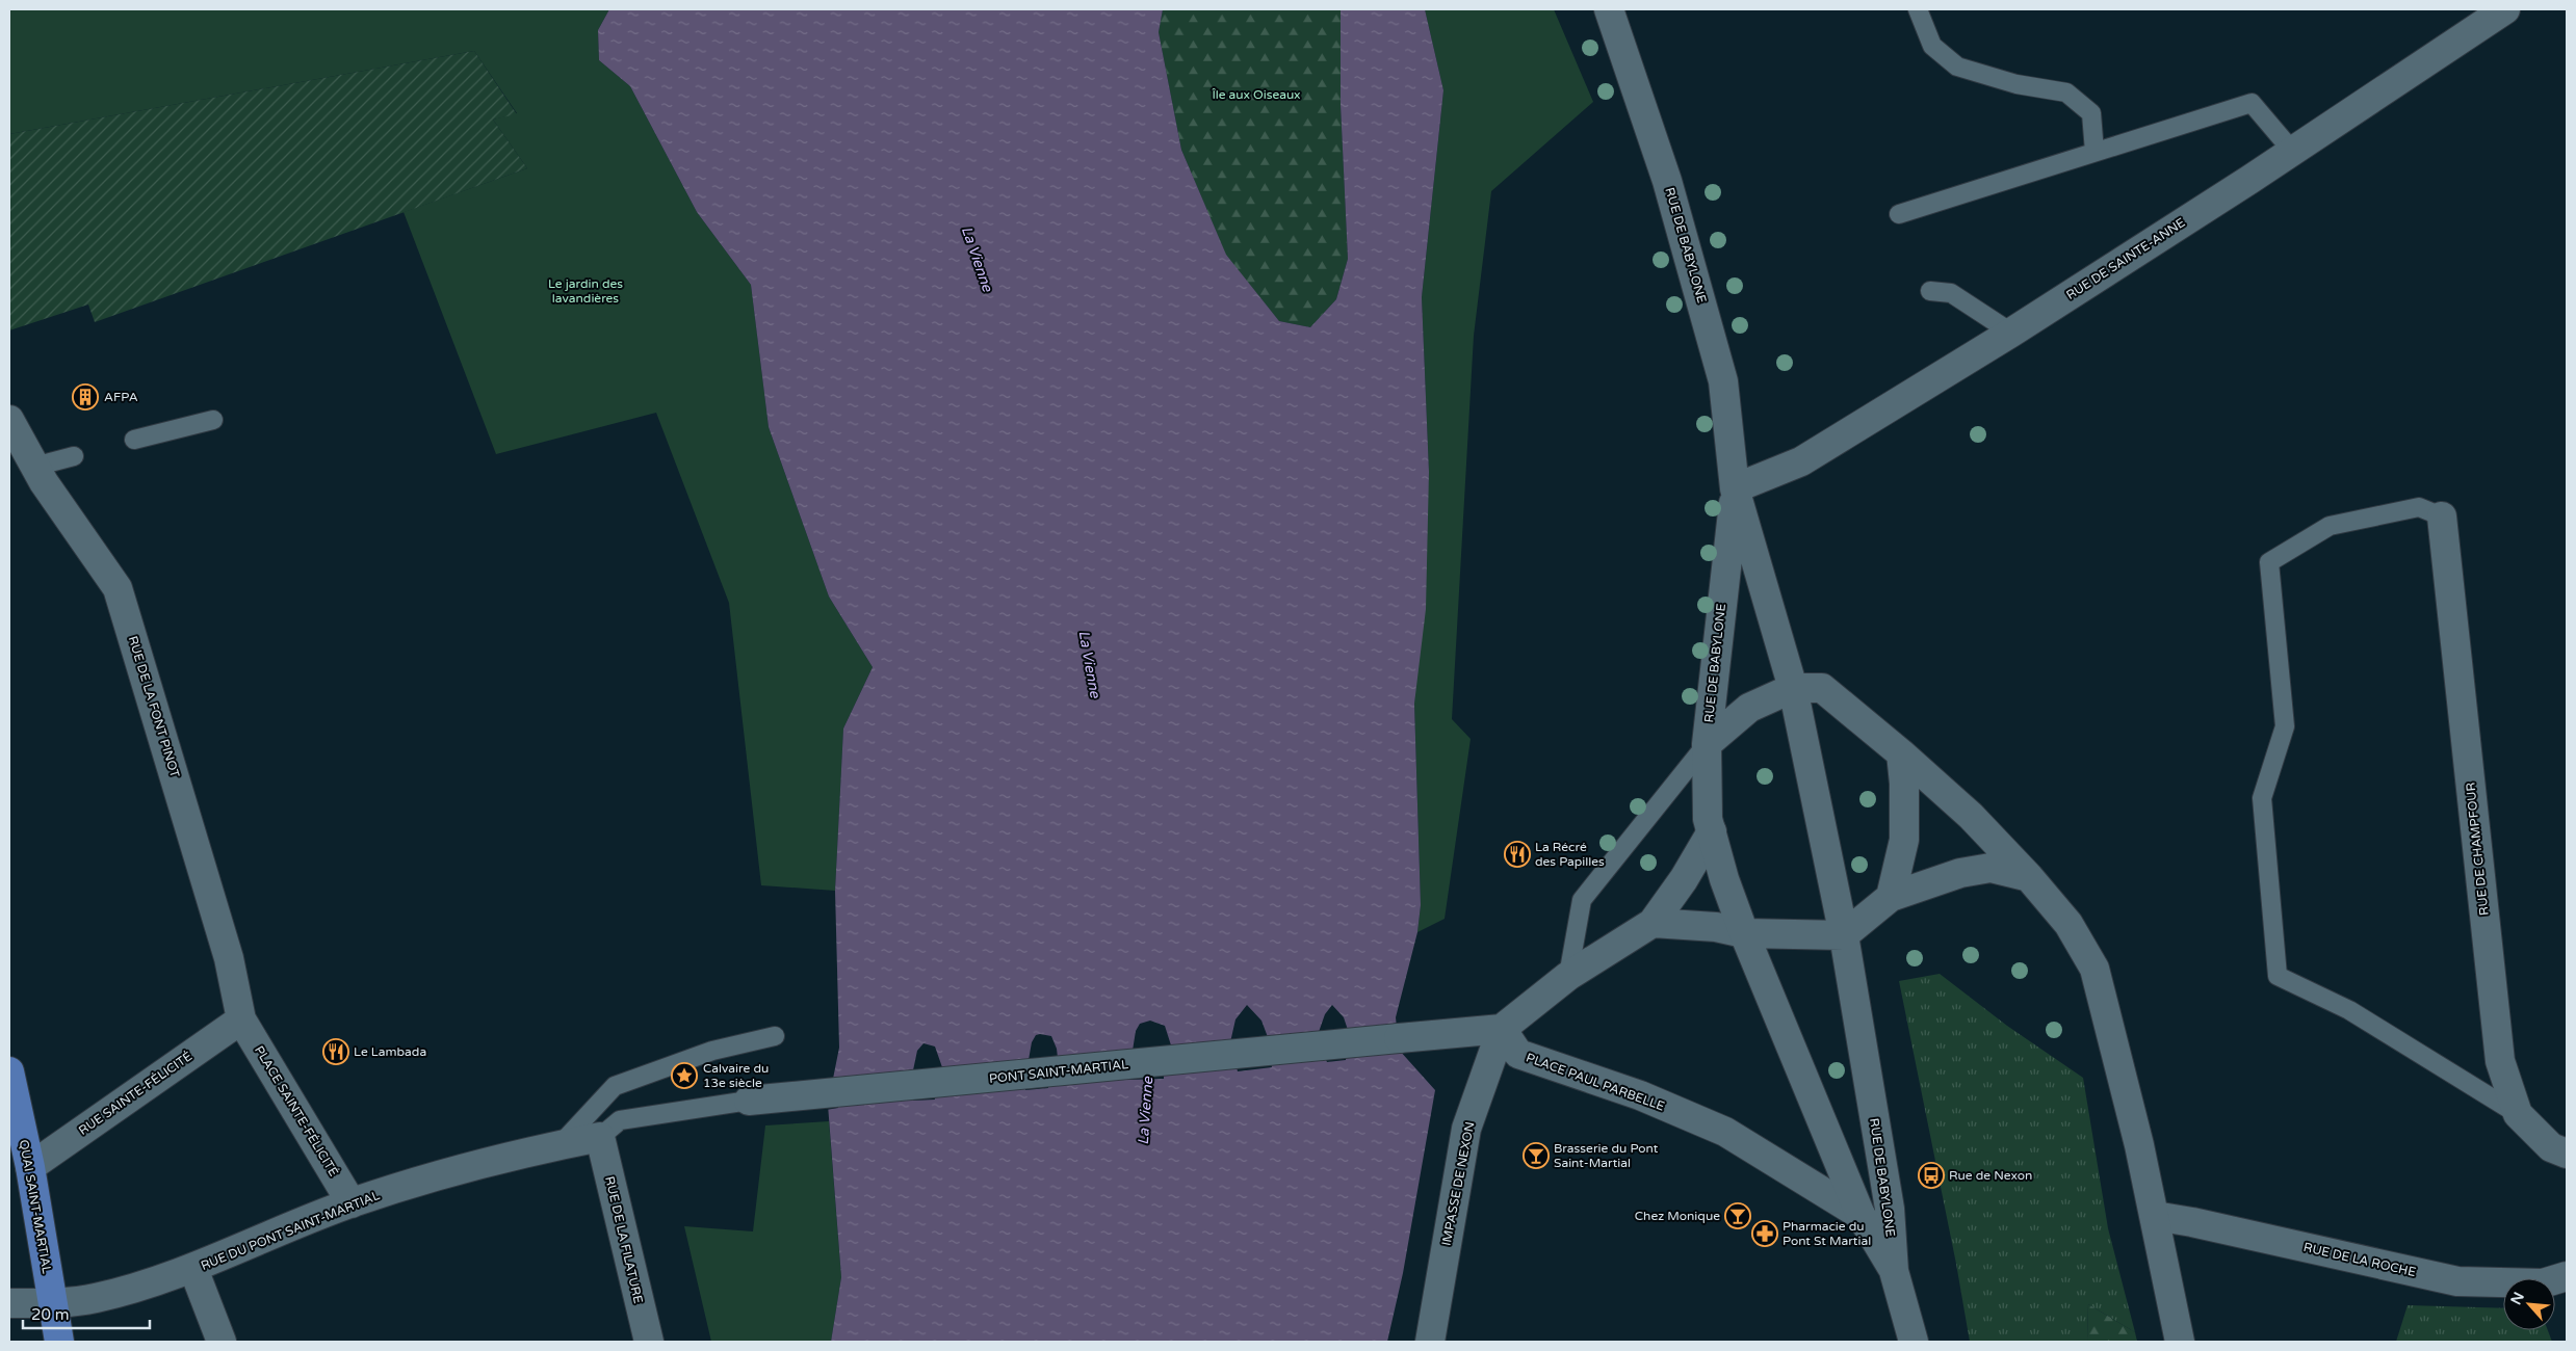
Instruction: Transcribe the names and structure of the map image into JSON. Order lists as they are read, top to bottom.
{
  "streets": {
    "main road": ["QUAI SAINT-MARTIAL"],
    "street": [
      "RUE DE BABYLONE",
      "RUE DE SAINTE-ANNE",
      "RUE DE LA FONT PINOT",
      "RUE DE CHAMPFOUR",
      "PONT SAINT-MARTIAL",
      "PLACE PAUL PARBELLE",
      "RUE SAINTE-FÉLICITÉ",
      "PLACE SAINTE-FÉLICITÉ",
      "IMPASSE DE NEXON",
      "RUE DU PONT SAINT-MARTIAL",
      "RUE DE LA FILATURE",
      "RUE DE LA ROCHE"
    ]
  },
  "crossings": [
    ["RUE DE BABYLONE", "RUE DE SAINTE-ANNE"],
    ["RUE DE BABYLONE", "PLACE PAUL PARBELLE"],
    ["RUE DE LA FONT PINOT", "RUE SAINTE-FÉLICITÉ"],
    ["RUE DE LA FONT PINOT", "PLACE SAINTE-FÉLICITÉ"],
    ["PONT SAINT-MARTIAL", "PLACE PAUL PARBELLE"],
    ["PONT SAINT-MARTIAL", "IMPASSE DE NEXON"],
    ["PLACE PAUL PARBELLE", "IMPASSE DE NEXON"],
    ["RUE SAINTE-FÉLICITÉ", "PLACE SAINTE-FÉLICITÉ"],
    ["RUE SAINTE-FÉLICITÉ", "QUAI SAINT-MARTIAL"],
    ["PLACE SAINTE-FÉLICITÉ", "RUE DU PONT SAINT-MARTIAL"],
    ["QUAI SAINT-MARTIAL", "RUE DU PONT SAINT-MARTIAL"],
    ["RUE DU PONT SAINT-MARTIAL", "RUE DE LA FILATURE"]
  ],
  "water": ["La Vienne"],
  "parks": ["Île aux Oiseaux", "Le jardin des lavandières"],
  "places": {
    "building": ["AFPA"],
    "restaurant": ["La Récré des Papilles", "Le Lambada"],
    "place": ["Calvaire du 13e siècle"],
    "bar": ["Brasserie du Pont Saint-Martial", "Chez Monique"],
    "bus stop": ["Rue de Nexon"],
    "pharmacy": ["Pharmacie du Pont St Martial"]
  },
  "scale_bar": "20 m",
  "north": "top left"
}
